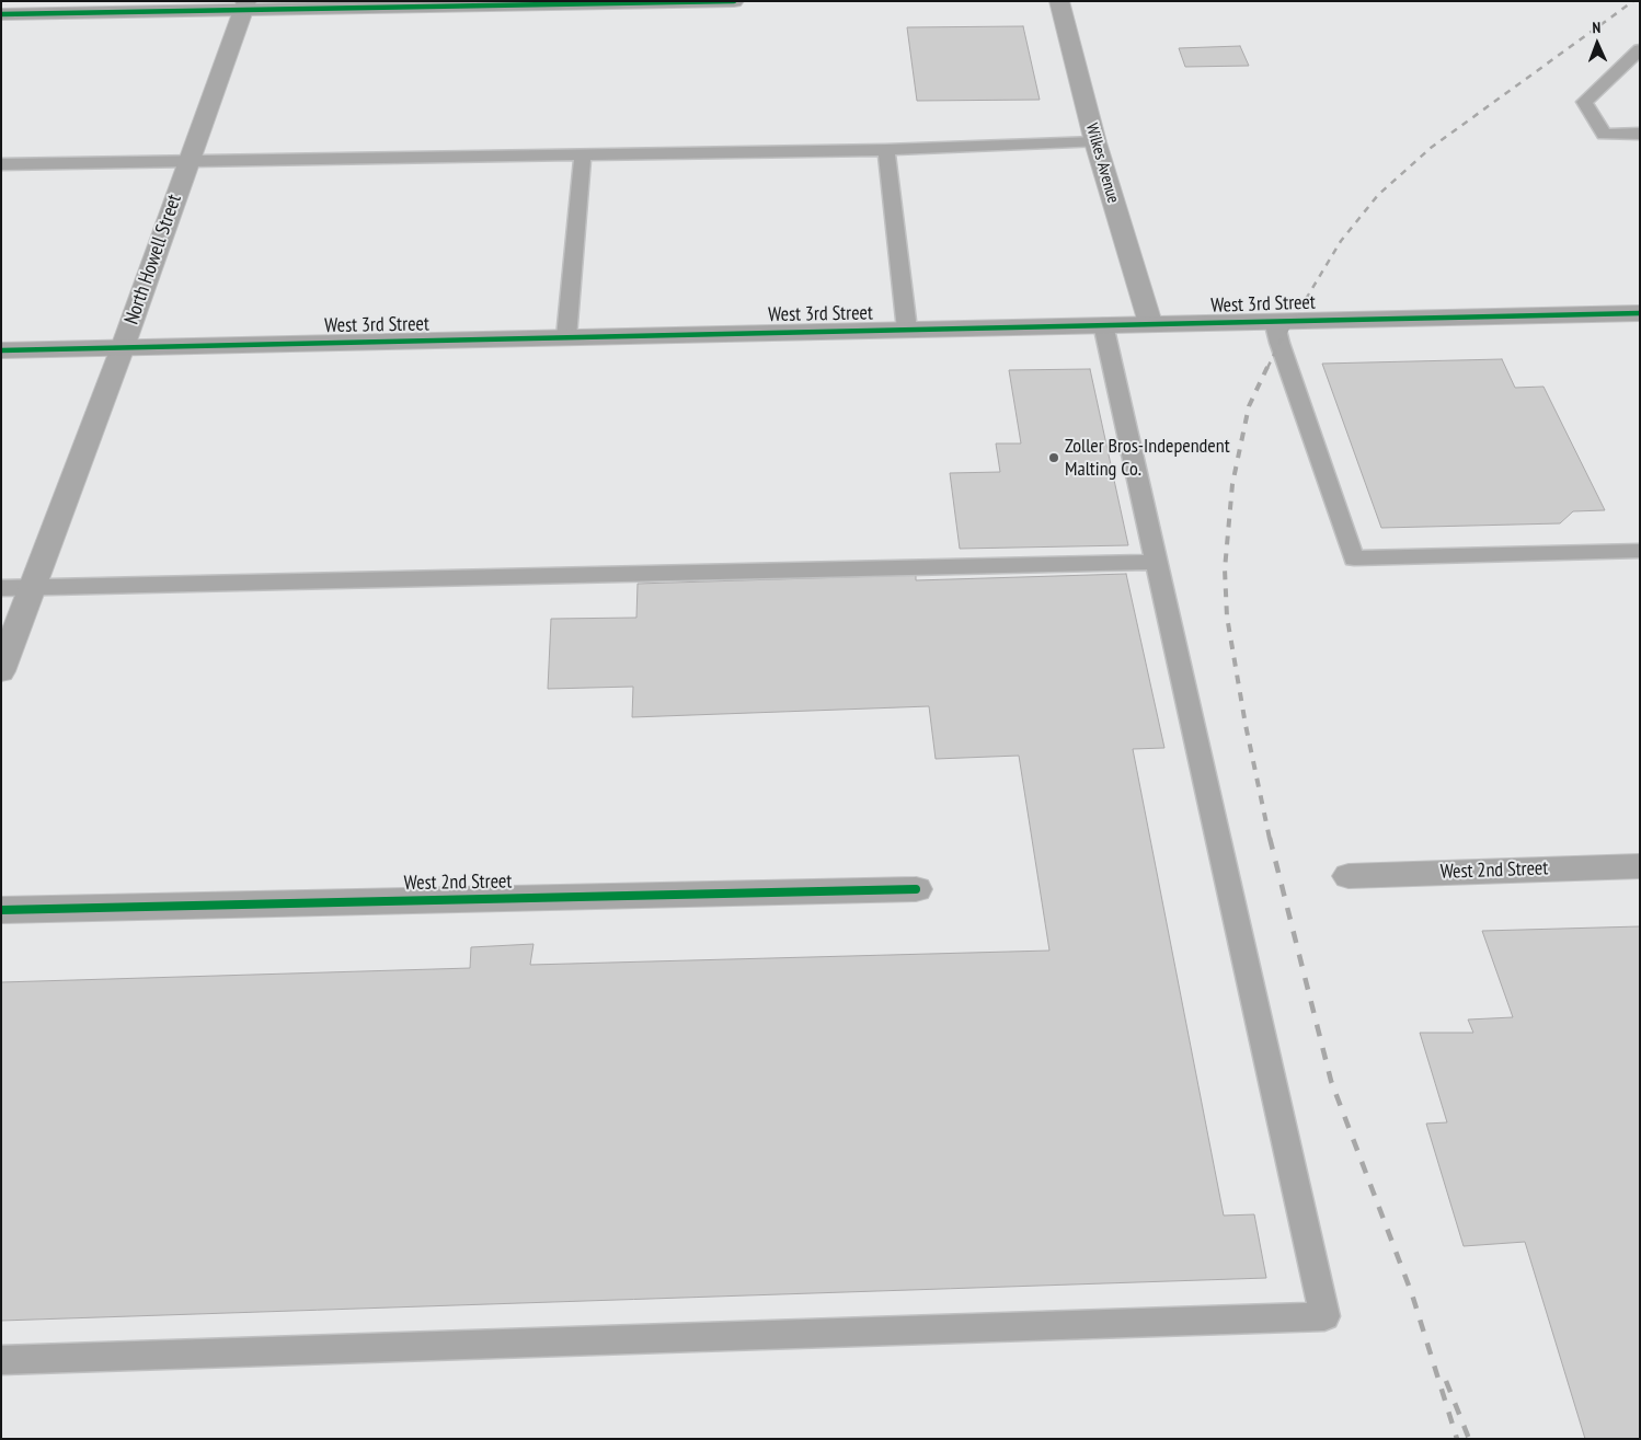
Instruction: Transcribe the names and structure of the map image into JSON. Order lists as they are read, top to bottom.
{
  "streets": {
    "main road": ["West 3rd Street"],
    "street": ["Wilkes Avenue", "North Howell Street", "West 2nd Street"]
  },
  "crossings": [
    ["Wilkes Avenue", "West 3rd Street"],
    ["North Howell Street", "West 3rd Street"]
  ],
  "places": ["Zoller Bros-Independent Malting Co."],
  "north": "top"
}
